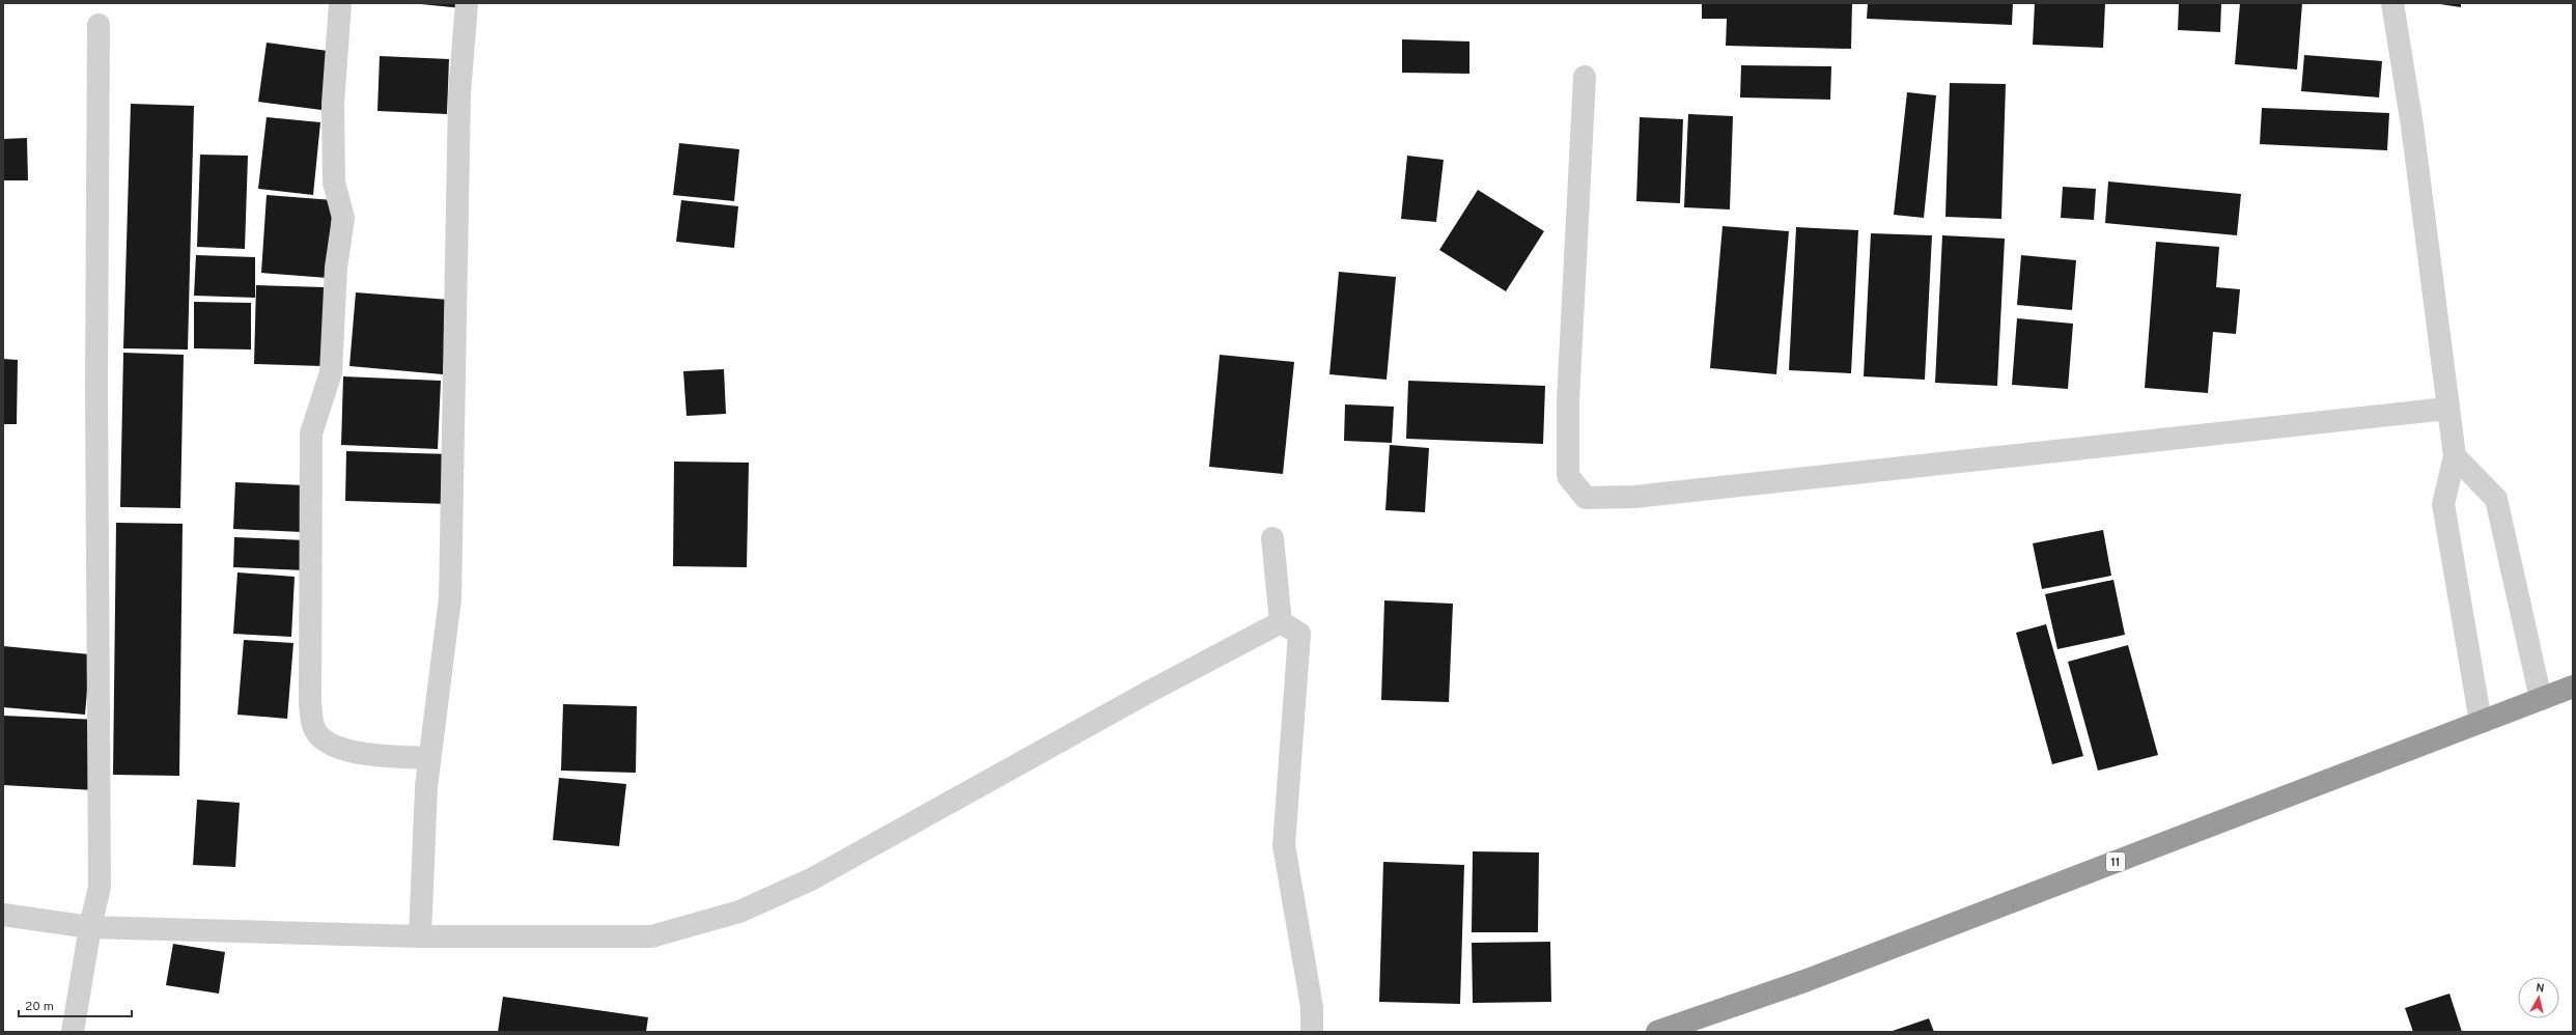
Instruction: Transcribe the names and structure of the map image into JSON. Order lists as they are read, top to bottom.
{
  "streets": {
    "highway": ["11"]
  },
  "scale_bar": "20 m",
  "north": "top"
}
